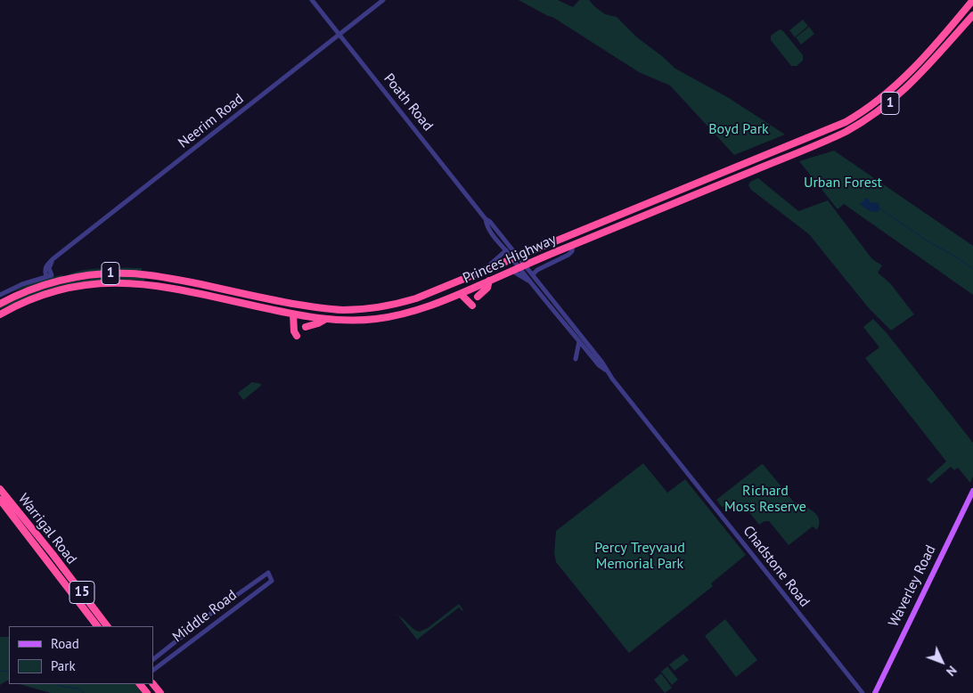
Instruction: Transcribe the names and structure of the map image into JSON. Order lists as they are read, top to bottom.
{
  "streets": {
    "highway": [
      "1",
      "Princes Highway",
      "Warrigal Road",
      "15"
    ],
    "main road": ["Waverley Road"],
    "street": [
      "Poath Road",
      "Neerim Road",
      "Chadstone Road",
      "Middle Road"
    ]
  },
  "crossings": [
    ["Poath Road", "1"],
    ["Poath Road", "Neerim Road"],
    ["Poath Road", "Princes Highway"],
    ["Poath Road", "Chadstone Road"],
    ["1", "Princes Highway"],
    ["1", "Chadstone Road"],
    ["Princes Highway", "Chadstone Road"]
  ],
  "parks": [
    "Boyd Park",
    "Urban Forest",
    "Richard Moss Reserve",
    "Percy Treyvaud Memorial Park"
  ],
  "legend": ["Road", "Park"],
  "north": "bottom right"
}
